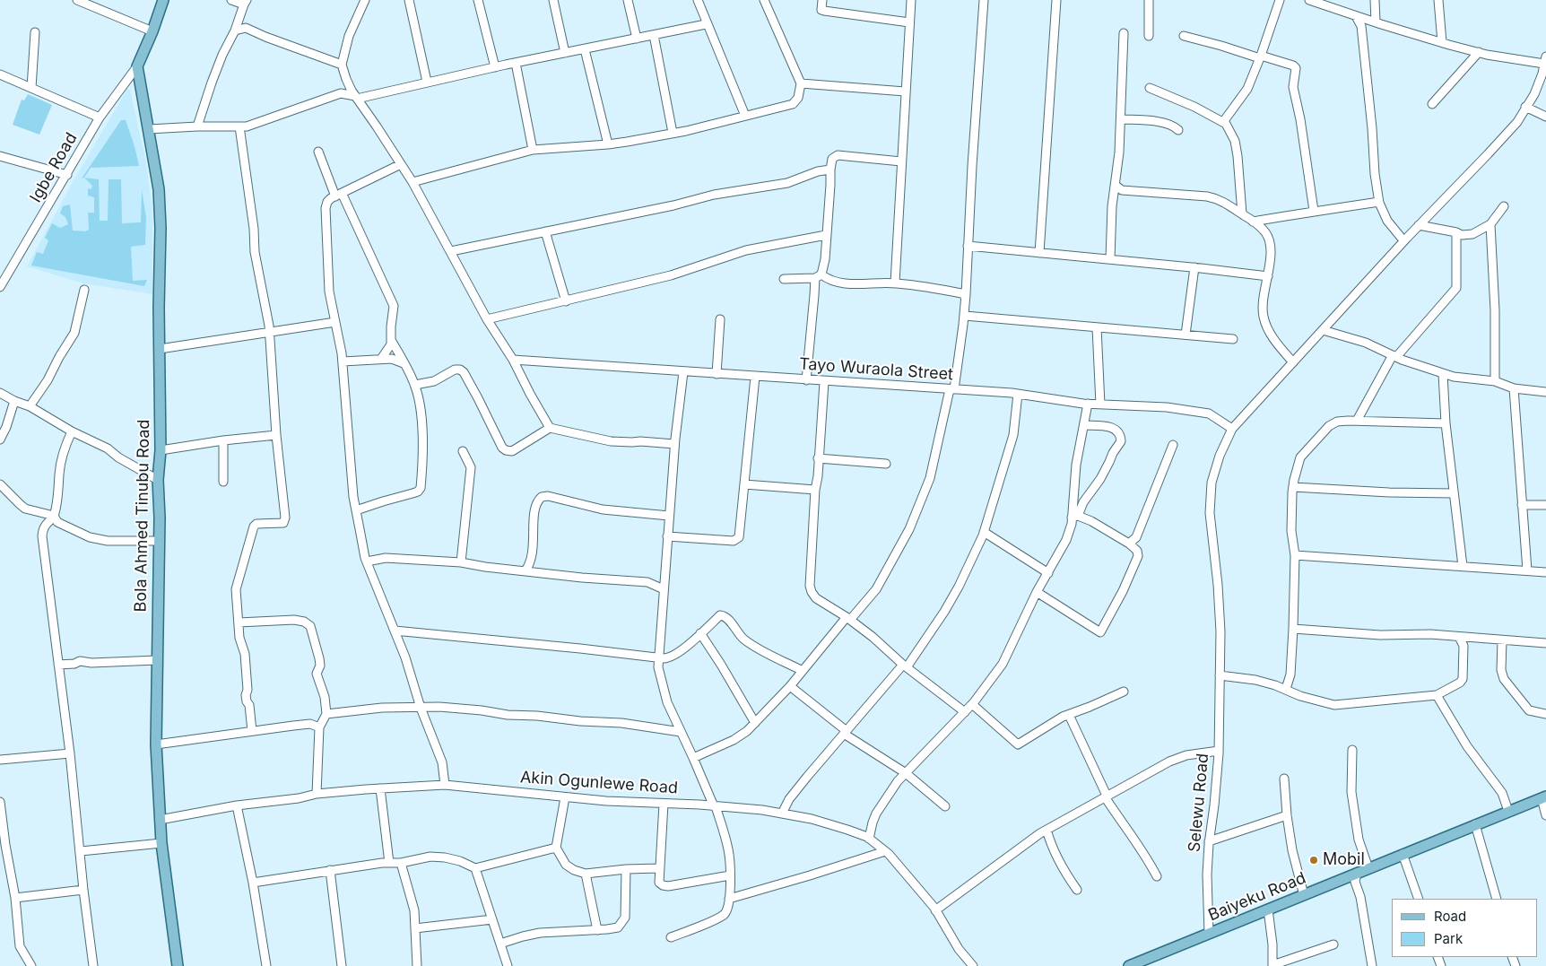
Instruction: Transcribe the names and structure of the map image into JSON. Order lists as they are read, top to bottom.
{
  "streets": {
    "main road": ["Bola Ahmed Tinubu Road", "Baiyeku Road"],
    "street": [
      "Igbe Road",
      "Tayo Wuraola Street",
      "Akin Ogunlewe Road",
      "Selewu Road"
    ]
  },
  "crossings": [
    ["Igbe Road", "Bola Ahmed Tinubu Road"],
    ["Tayo Wuraola Street", "Selewu Road"],
    ["Bola Ahmed Tinubu Road", "Akin Ogunlewe Road"],
    ["Selewu Road", "Baiyeku Road"]
  ],
  "places": ["Mobil"],
  "legend": ["Road", "Park"]
}
